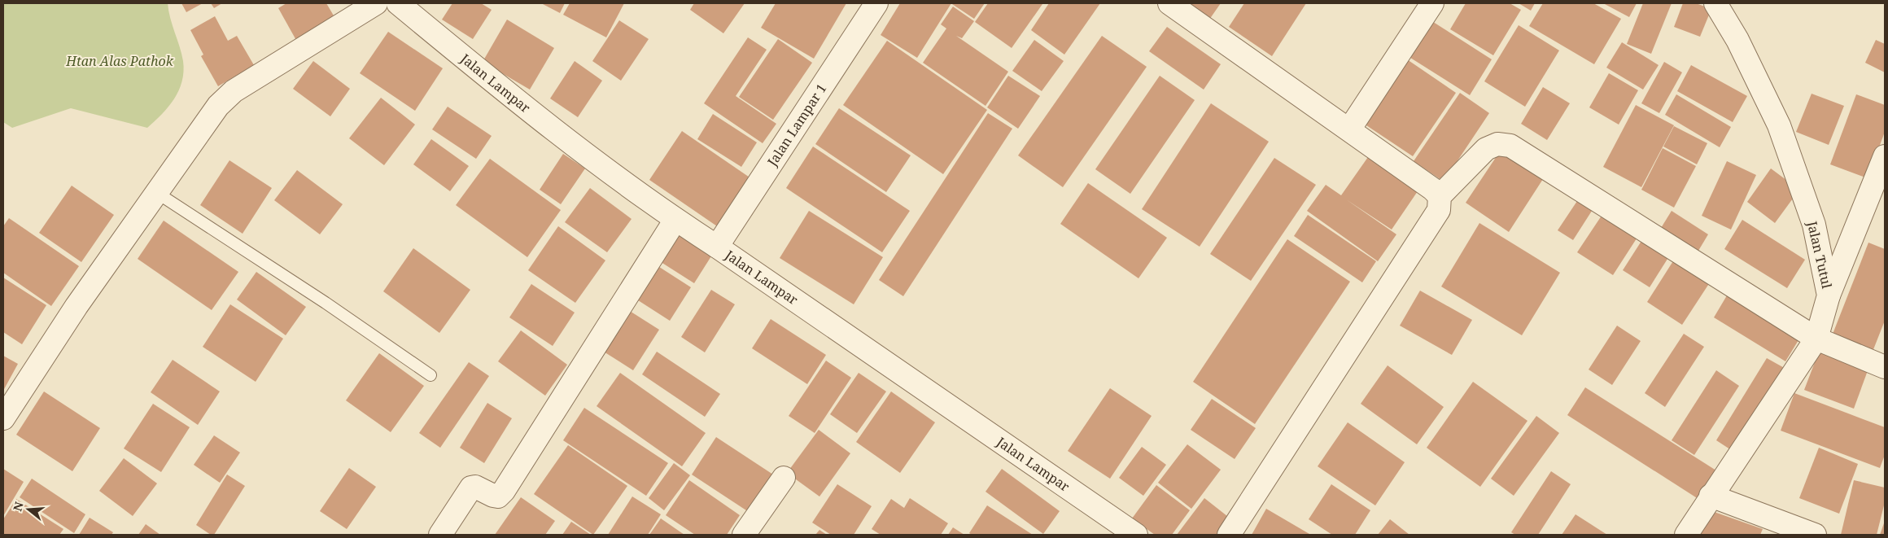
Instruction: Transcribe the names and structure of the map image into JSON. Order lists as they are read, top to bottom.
{
  "streets": {
    "street": ["Jalan Lampar", "Jalan Lampar 1", "Jalan Tutul"]
  },
  "crossings": [
    ["Jalan Lampar", "Jalan Lampar 1"]
  ],
  "parks": ["Htan Alas Pathok"],
  "north": "left"
}
